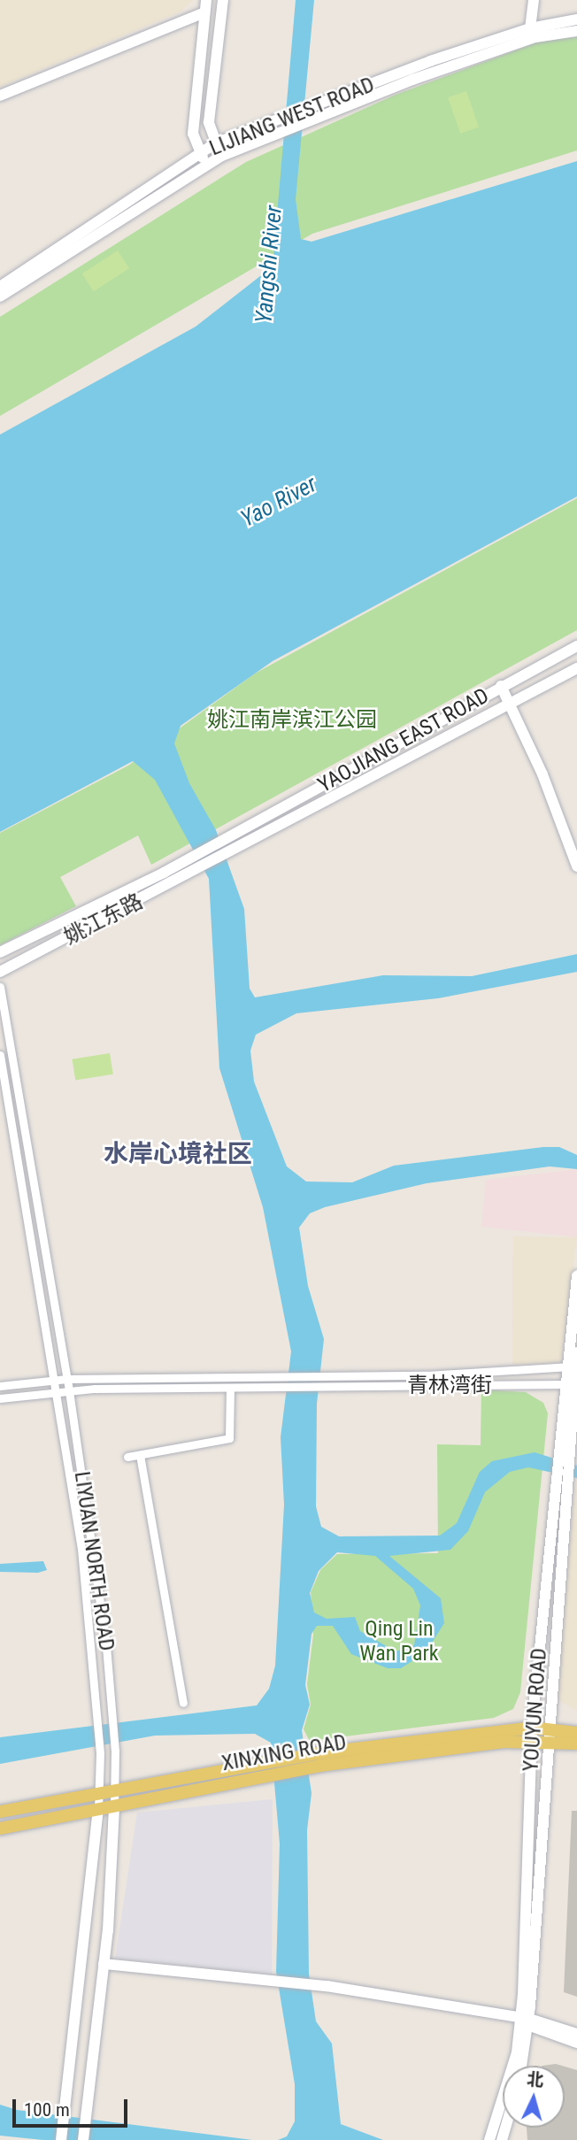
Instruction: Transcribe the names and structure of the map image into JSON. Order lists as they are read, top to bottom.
{
  "streets": {
    "main road": [
      "LIJIANG WEST ROAD",
      "YAOJIANG EAST ROAD",
      "姚江东路",
      "LIYUAN NORTH ROAD",
      "YOUYUN ROAD",
      "XINXING ROAD"
    ],
    "street": ["青林湾街"]
  },
  "crossings": [
    ["YAOJIANG EAST ROAD", "姚江东路"],
    ["青林湾街", "LIYUAN NORTH ROAD"],
    ["青林湾街", "YOUYUN ROAD"],
    ["LIYUAN NORTH ROAD", "XINXING ROAD"],
    ["YOUYUN ROAD", "XINXING ROAD"]
  ],
  "districts": ["水岸心境社区"],
  "water": ["Yangshi River", "Yao River"],
  "parks": ["姚江南岸滨江公园", "Qing Lin Wan Park"],
  "scale_bar": "100 m",
  "north": "top"
}
